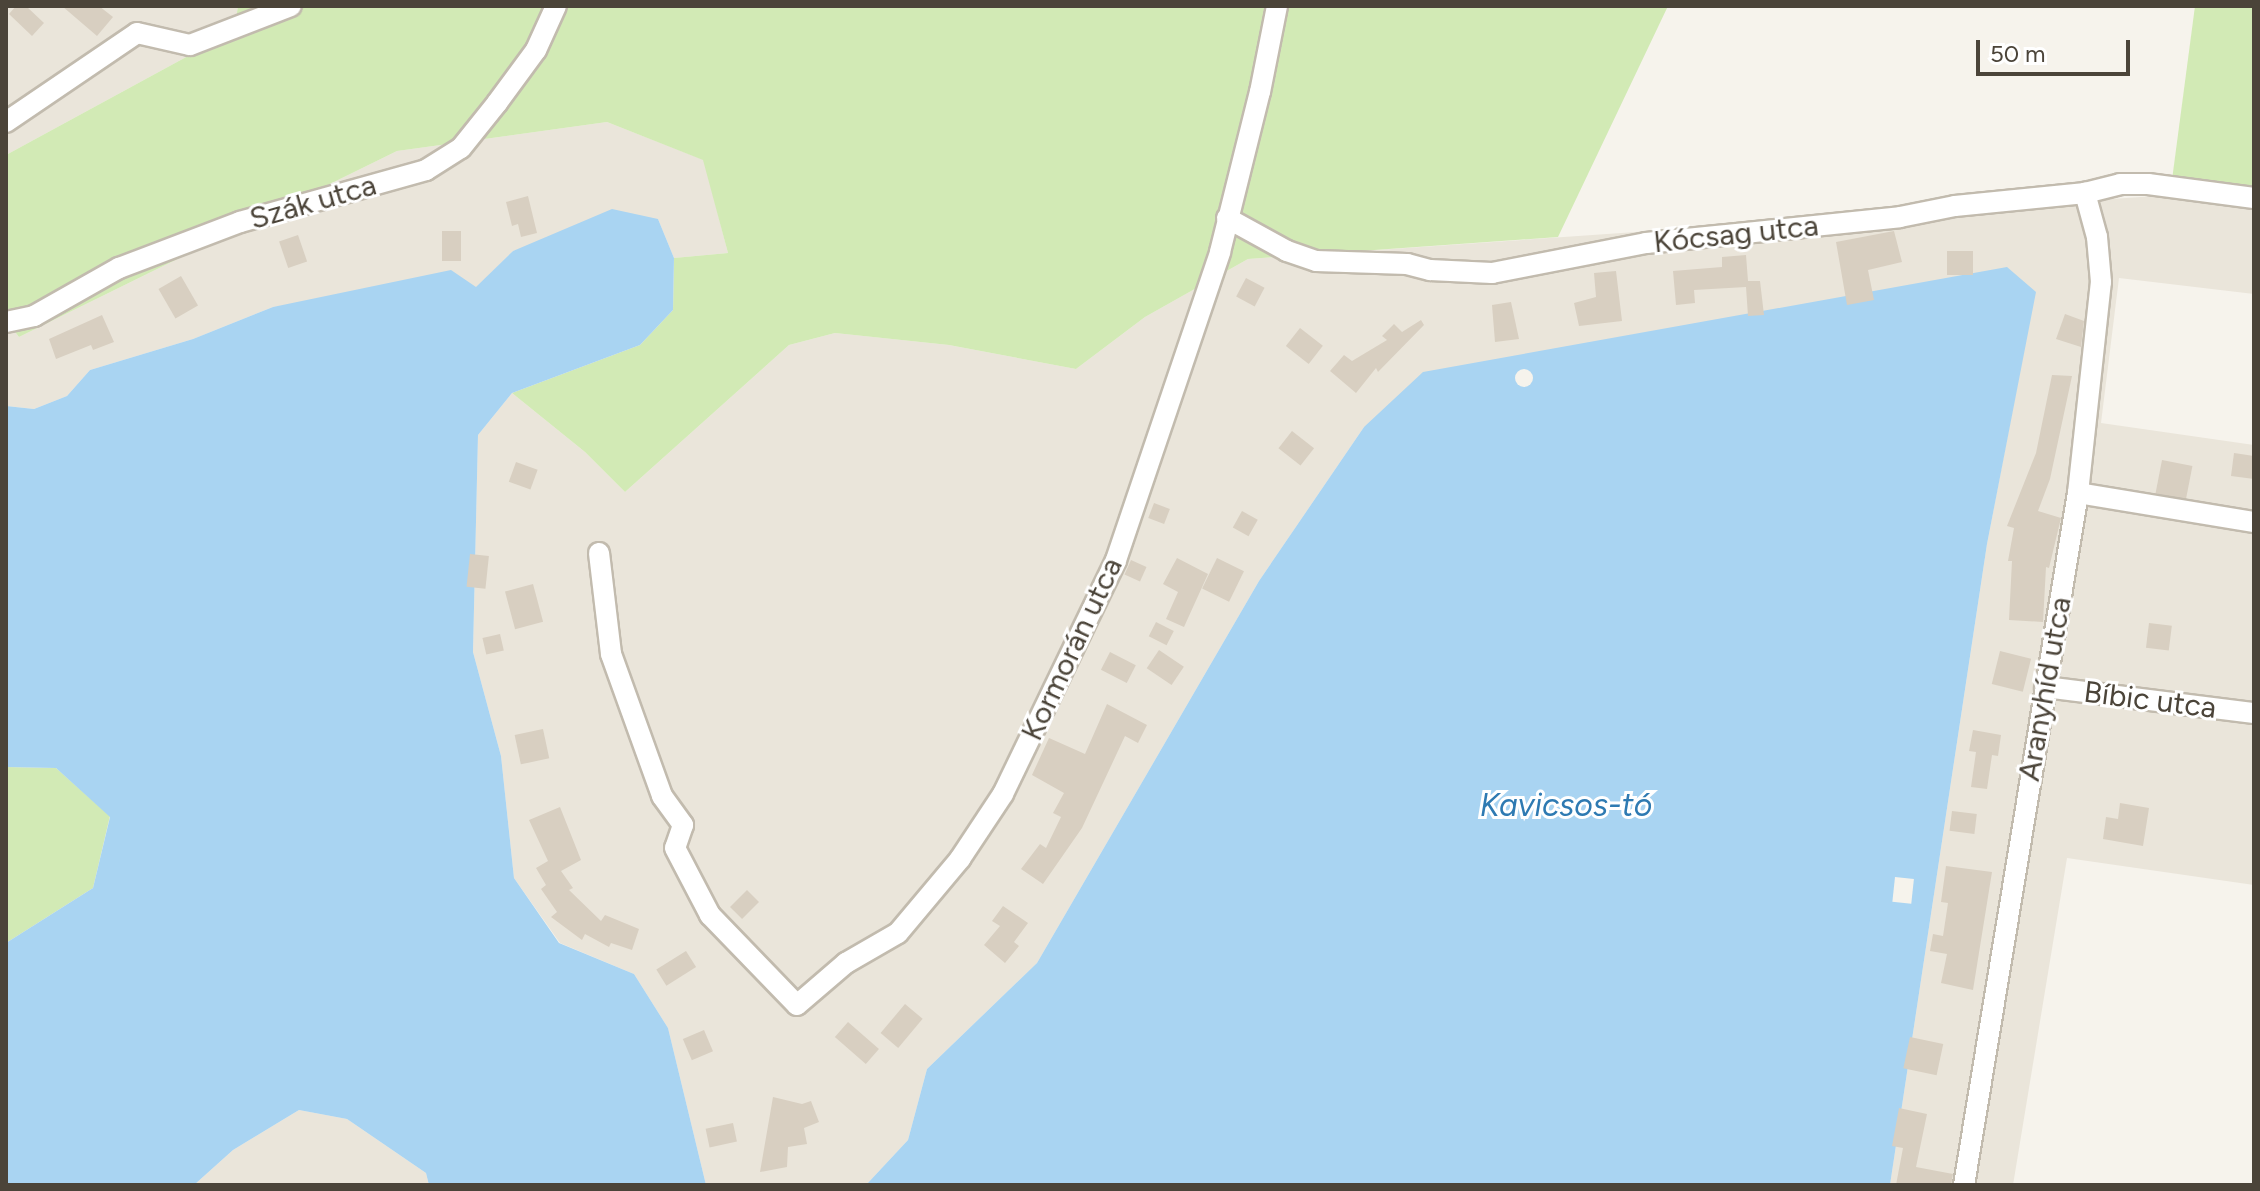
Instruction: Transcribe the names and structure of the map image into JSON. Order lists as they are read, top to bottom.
{
  "streets": {
    "street": [
      "Szák utca",
      "Kócsag utca",
      "Kormorán utca",
      "Aranyhíd utca",
      "Bíbic utca"
    ]
  },
  "crossings": [
    ["Kócsag utca", "Kormorán utca"],
    ["Kócsag utca", "Aranyhíd utca"],
    ["Aranyhíd utca", "Bíbic utca"]
  ],
  "water": ["Kavicsos-tó"],
  "scale_bar": "50 m"
}
